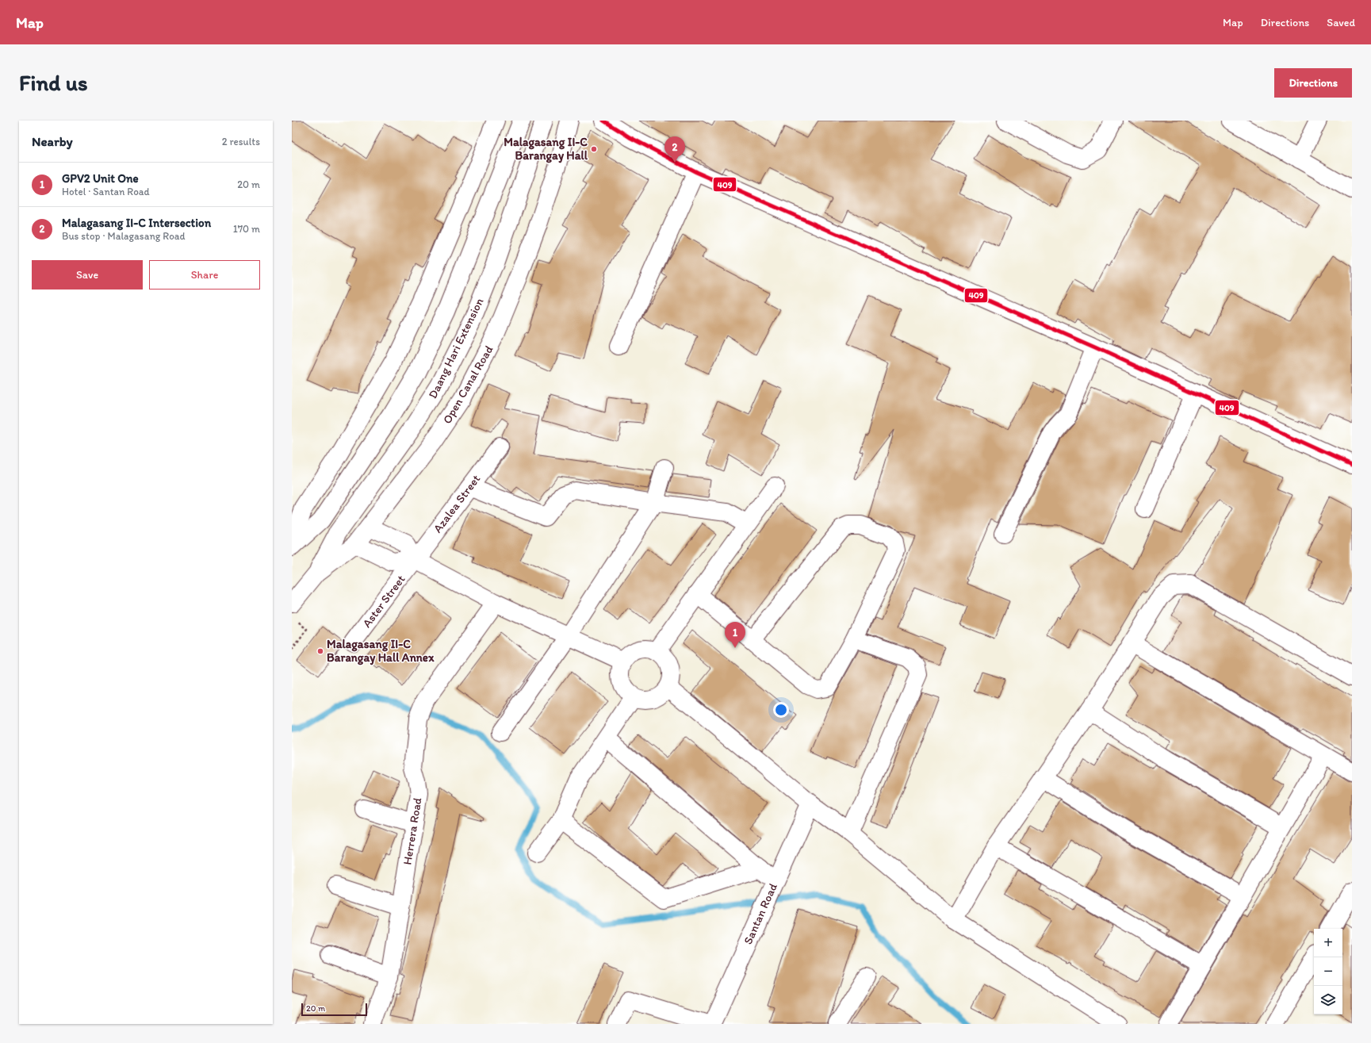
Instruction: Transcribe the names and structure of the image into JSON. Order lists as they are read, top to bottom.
{
  "streets": {
    "street": [
      "Daang Hari Extension",
      "Open Canal Road",
      "Azalea Street",
      "Aster Street",
      "Herrera Road",
      "Santan Road"
    ]
  },
  "crossings": [
    ["Daang Hari Extension", "Open Canal Road"],
    ["Azalea Street", "Aster Street"]
  ],
  "places": ["Malagasang II-C Barangay Hall", "Malagasang II-C Barangay Hall Annex"],
  "lines": ["transit line 409"],
  "scale_bar": "20 m",
  "page": {
    "header": "Map",
    "nav": ["Map", "Directions", "Saved"],
    "buttons": [
      "Directions",
      ["Save", "Share"]
    ],
    "title": "Find us",
    "heading": ["Nearby", "2 results"],
    "pins": ["2", "1"],
    "list": [
      {
        "mark": "1",
        "name": "GPV2 Unit One",
        "note": "Hotel · Santan Road",
        "value": "20 m"
      },
      {
        "mark": "2",
        "name": "Malagasang II-C Intersection",
        "note": "Bus stop · Malagasang Road",
        "value": "170 m"
      }
    ],
    "map_buttons": ["+", "−"],
    "scale": "20 m"
  }
}
